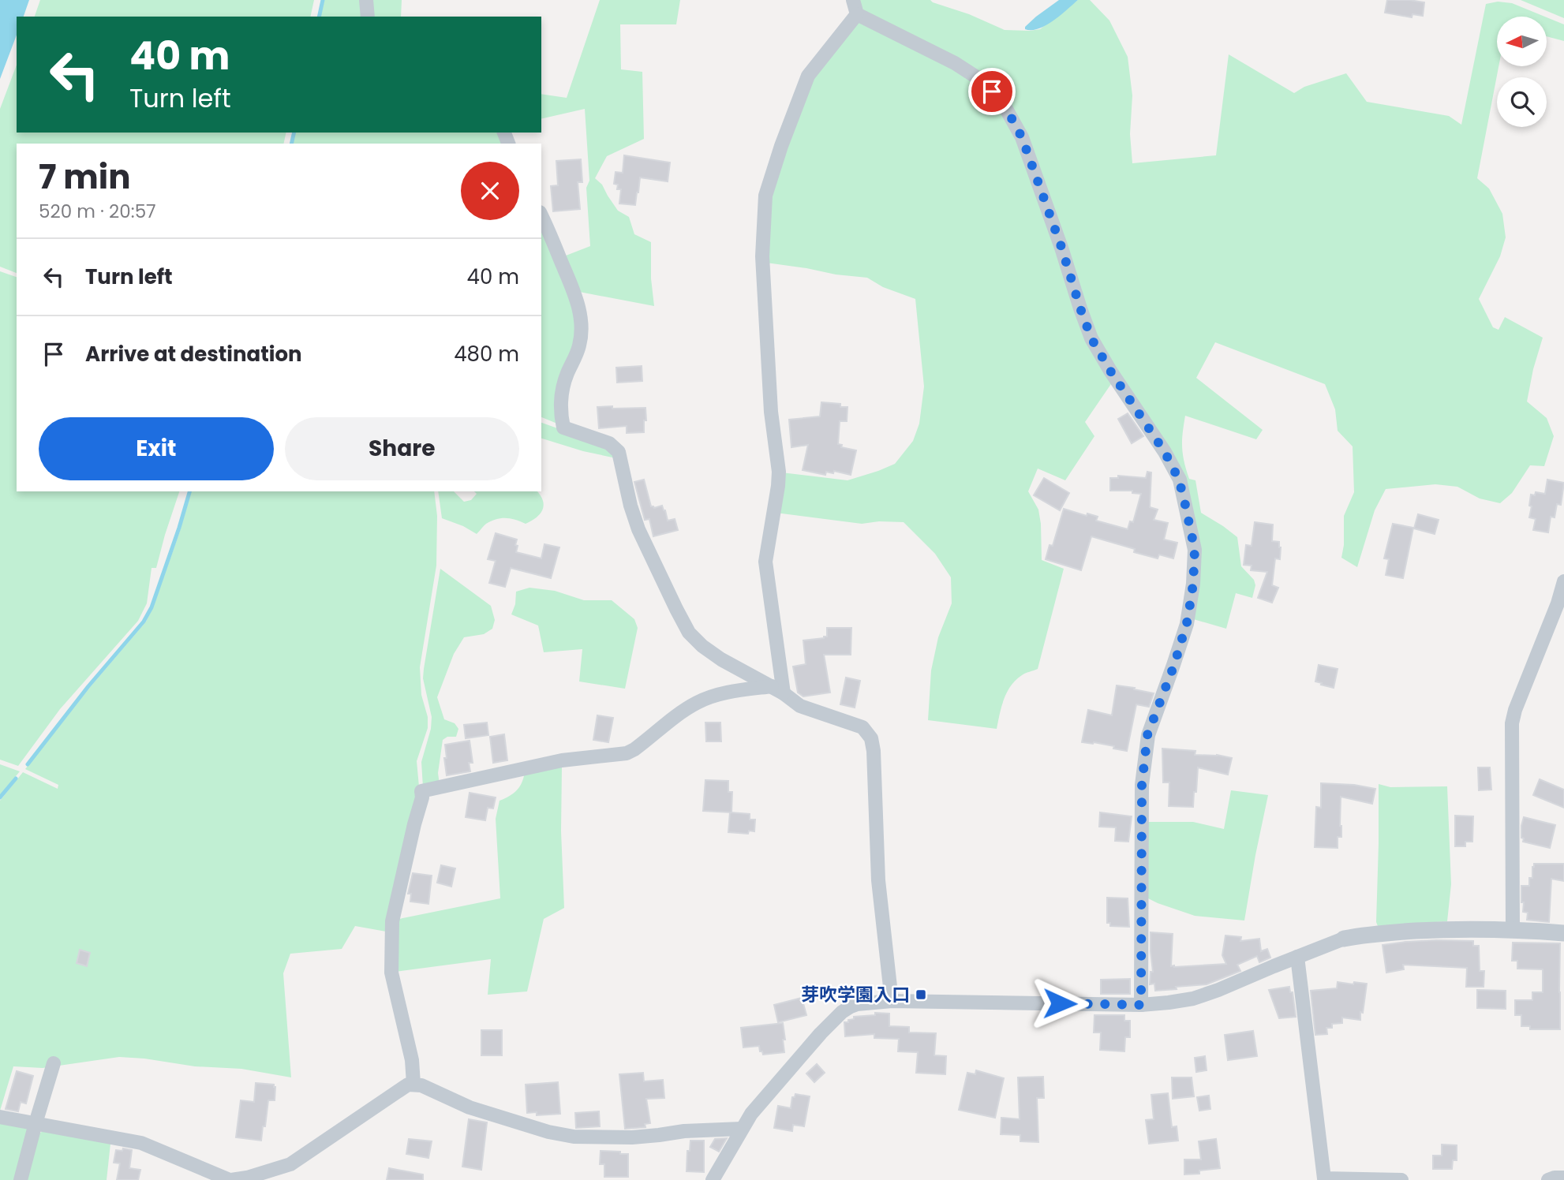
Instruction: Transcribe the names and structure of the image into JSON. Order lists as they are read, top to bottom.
{
  "places": {
    "transit": ["芽吹学園入口"]
  },
  "north": "left",
  "page": {
    "turn": ["40 m", "Turn left"],
    "heading": ["7 min", "520 m · 20:57"],
    "list": [
      {
        "name": "Turn left",
        "value": "40 m"
      },
      {
        "name": "Arrive at destination",
        "value": "480 m"
      }
    ],
    "buttons": ["Exit", "Share"]
  }
}
